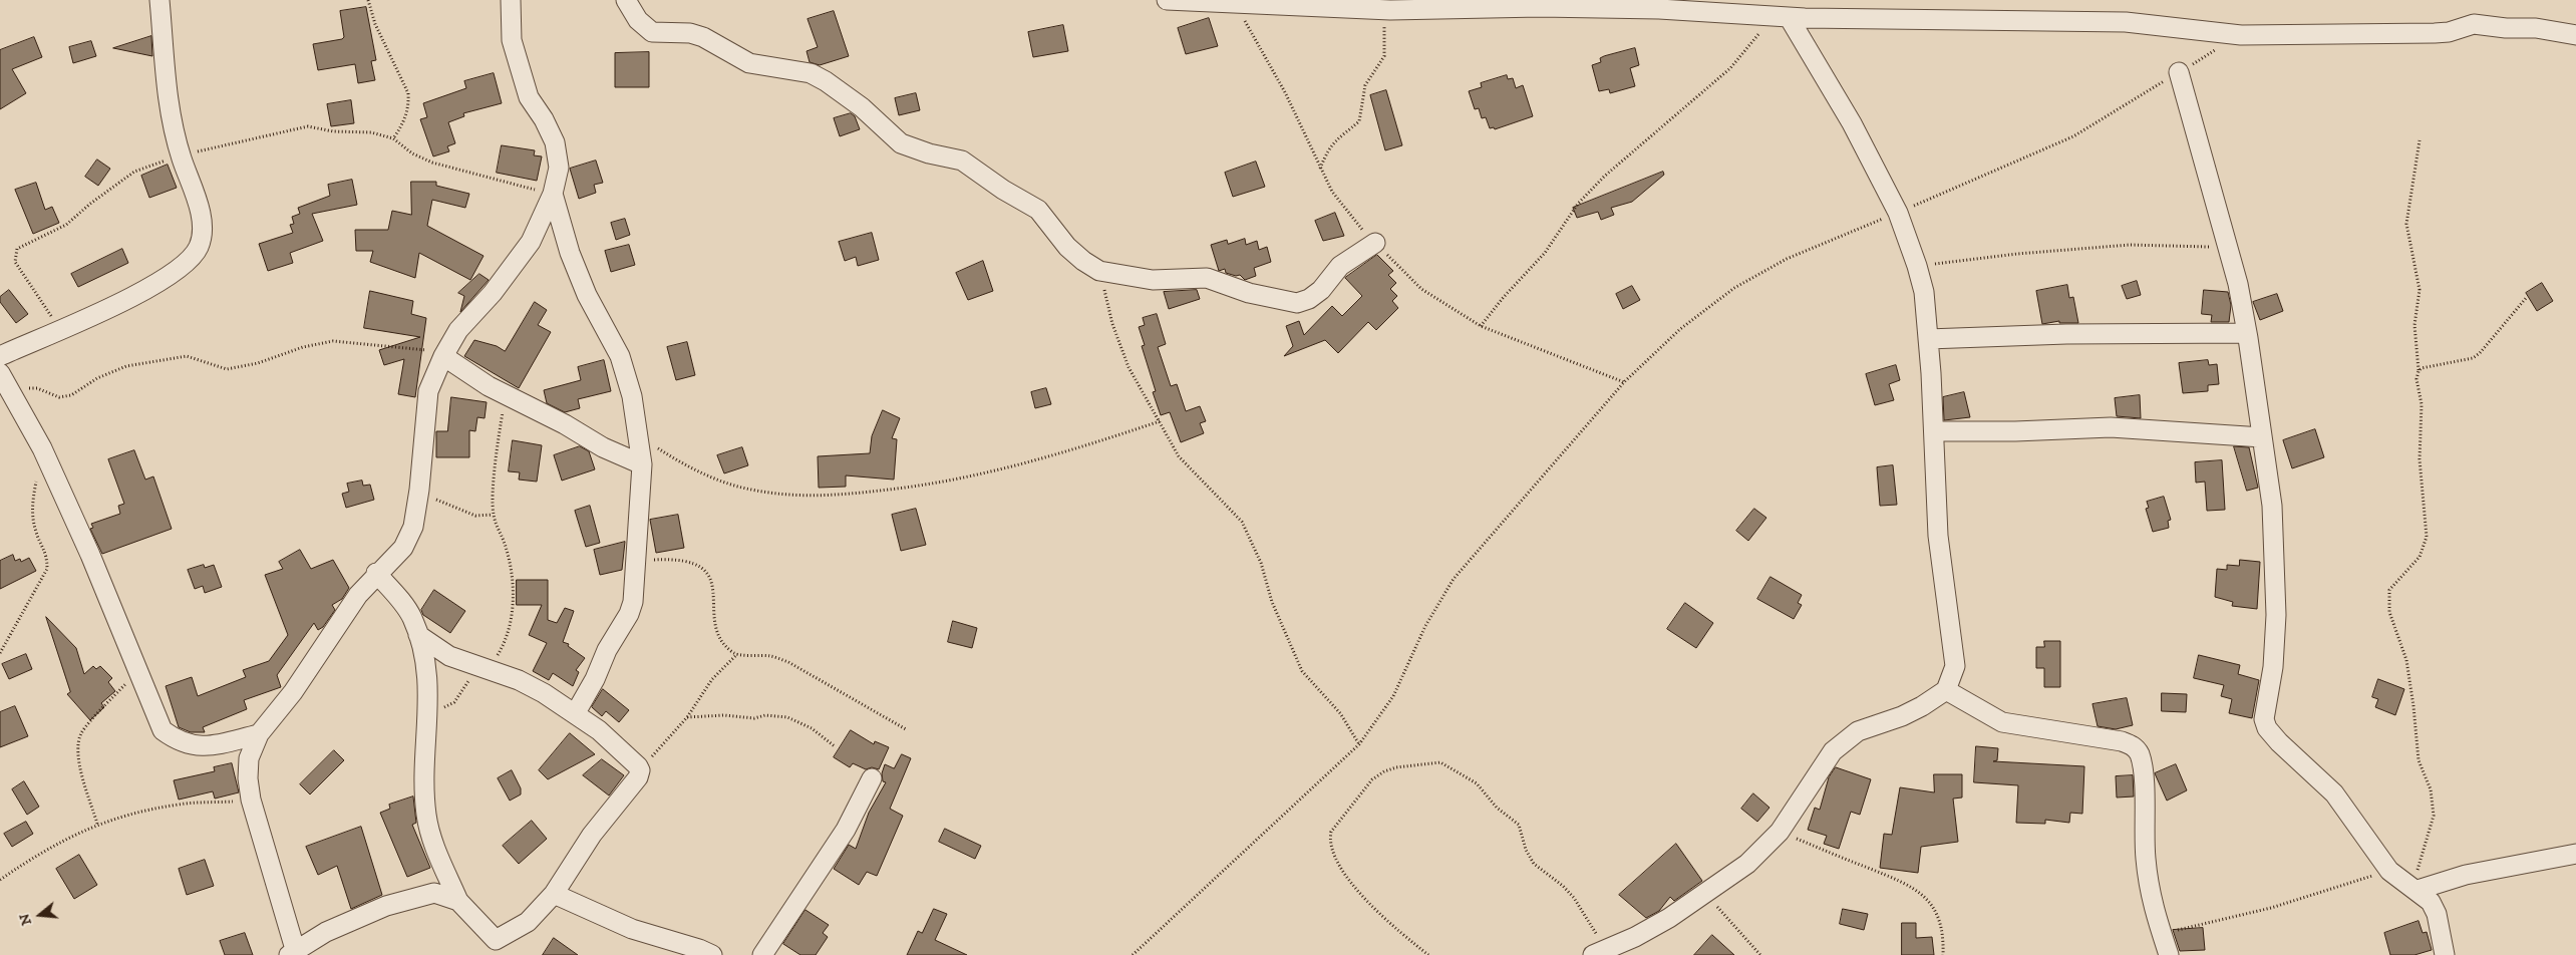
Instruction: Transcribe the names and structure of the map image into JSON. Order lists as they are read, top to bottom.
{
  "north": "left"
}
